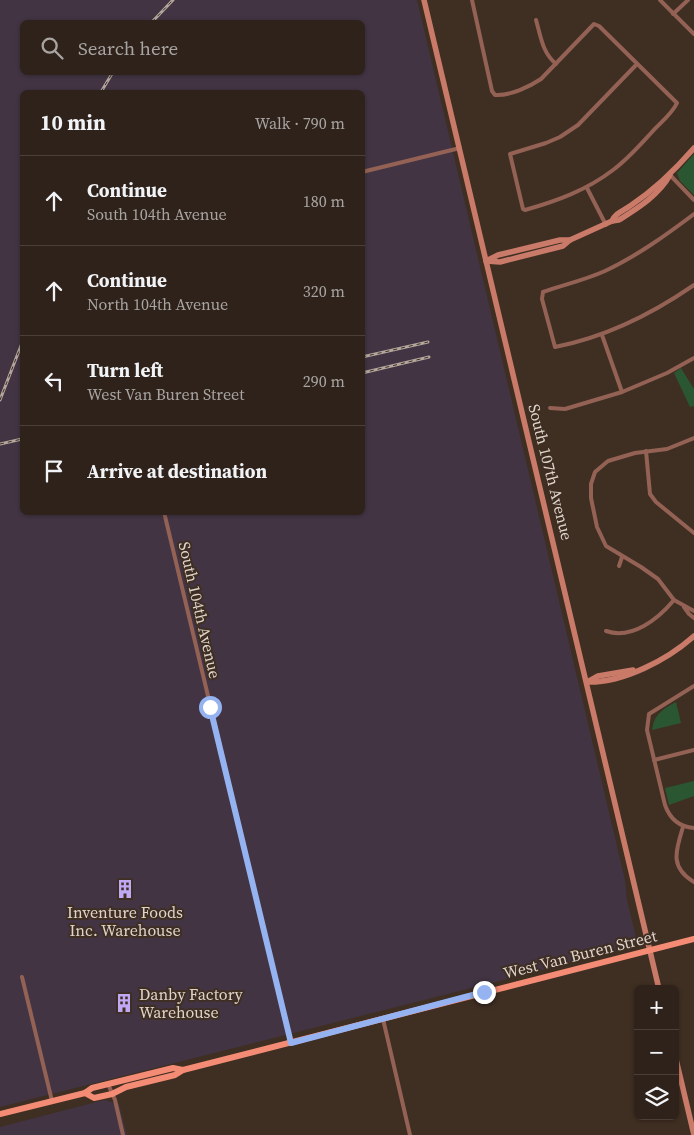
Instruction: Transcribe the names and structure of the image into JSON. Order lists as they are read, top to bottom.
{
  "streets": {
    "main road": ["South 107th Avenue", "West Van Buren Street"],
    "street": ["South 104th Avenue"]
  },
  "crossings": [
    ["South 107th Avenue", "West Van Buren Street"],
    ["South 104th Avenue", "West Van Buren Street"]
  ],
  "places": {
    "building": ["Inventure Foods Inc. Warehouse", "Danby Factory Warehouse"]
  },
  "page": {
    "search": "Search here",
    "heading": ["10 min", "Walk · 790 m"],
    "list": [
      ["Continue", "South 104th Avenue", "180 m"],
      ["Continue", "North 104th Avenue", "320 m"],
      ["Turn left", "West Van Buren Street", "290 m"],
      "Arrive at destination"
    ],
    "map_buttons": ["+", "−"]
  }
}
